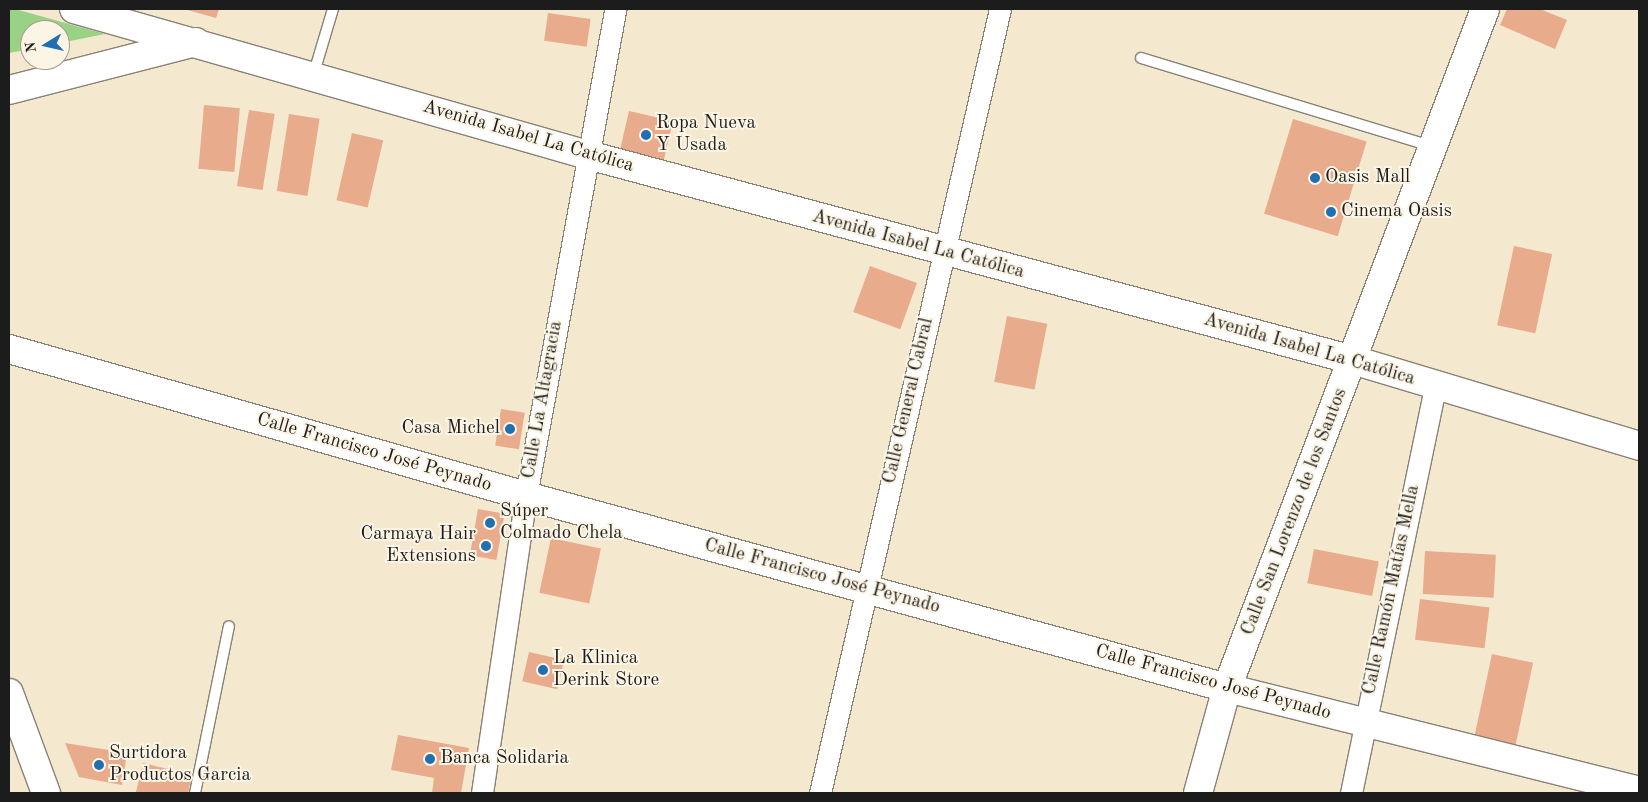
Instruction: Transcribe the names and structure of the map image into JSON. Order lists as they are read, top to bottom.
{
  "streets": {
    "street": [
      "Avenida Isabel La Católica",
      "Calle La Altagracia",
      "Calle General Cabral",
      "Calle Francisco José Peynado",
      "Calle San Lorenzo de los Santos",
      "Calle Ramón Matías Mella"
    ]
  },
  "crossings": [
    ["Avenida Isabel La Católica", "Calle La Altagracia"],
    ["Avenida Isabel La Católica", "Calle General Cabral"],
    ["Avenida Isabel La Católica", "Calle San Lorenzo de los Santos"],
    ["Avenida Isabel La Católica", "Calle Ramón Matías Mella"],
    ["Calle La Altagracia", "Calle Francisco José Peynado"],
    ["Calle General Cabral", "Calle Francisco José Peynado"],
    ["Calle Francisco José Peynado", "Calle San Lorenzo de los Santos"],
    ["Calle Francisco José Peynado", "Calle Ramón Matías Mella"]
  ],
  "places": [
    "Ropa Nueva Y Usada",
    "Oasis Mall",
    "Cinema Oasis",
    "Casa Michel",
    "Súper Colmado Chela",
    "Carmaya Hair Extensions",
    "La Klinica Derink Store",
    "Banca Solidaria",
    "Surtidora Productos Garcia"
  ],
  "north": "left"
}
